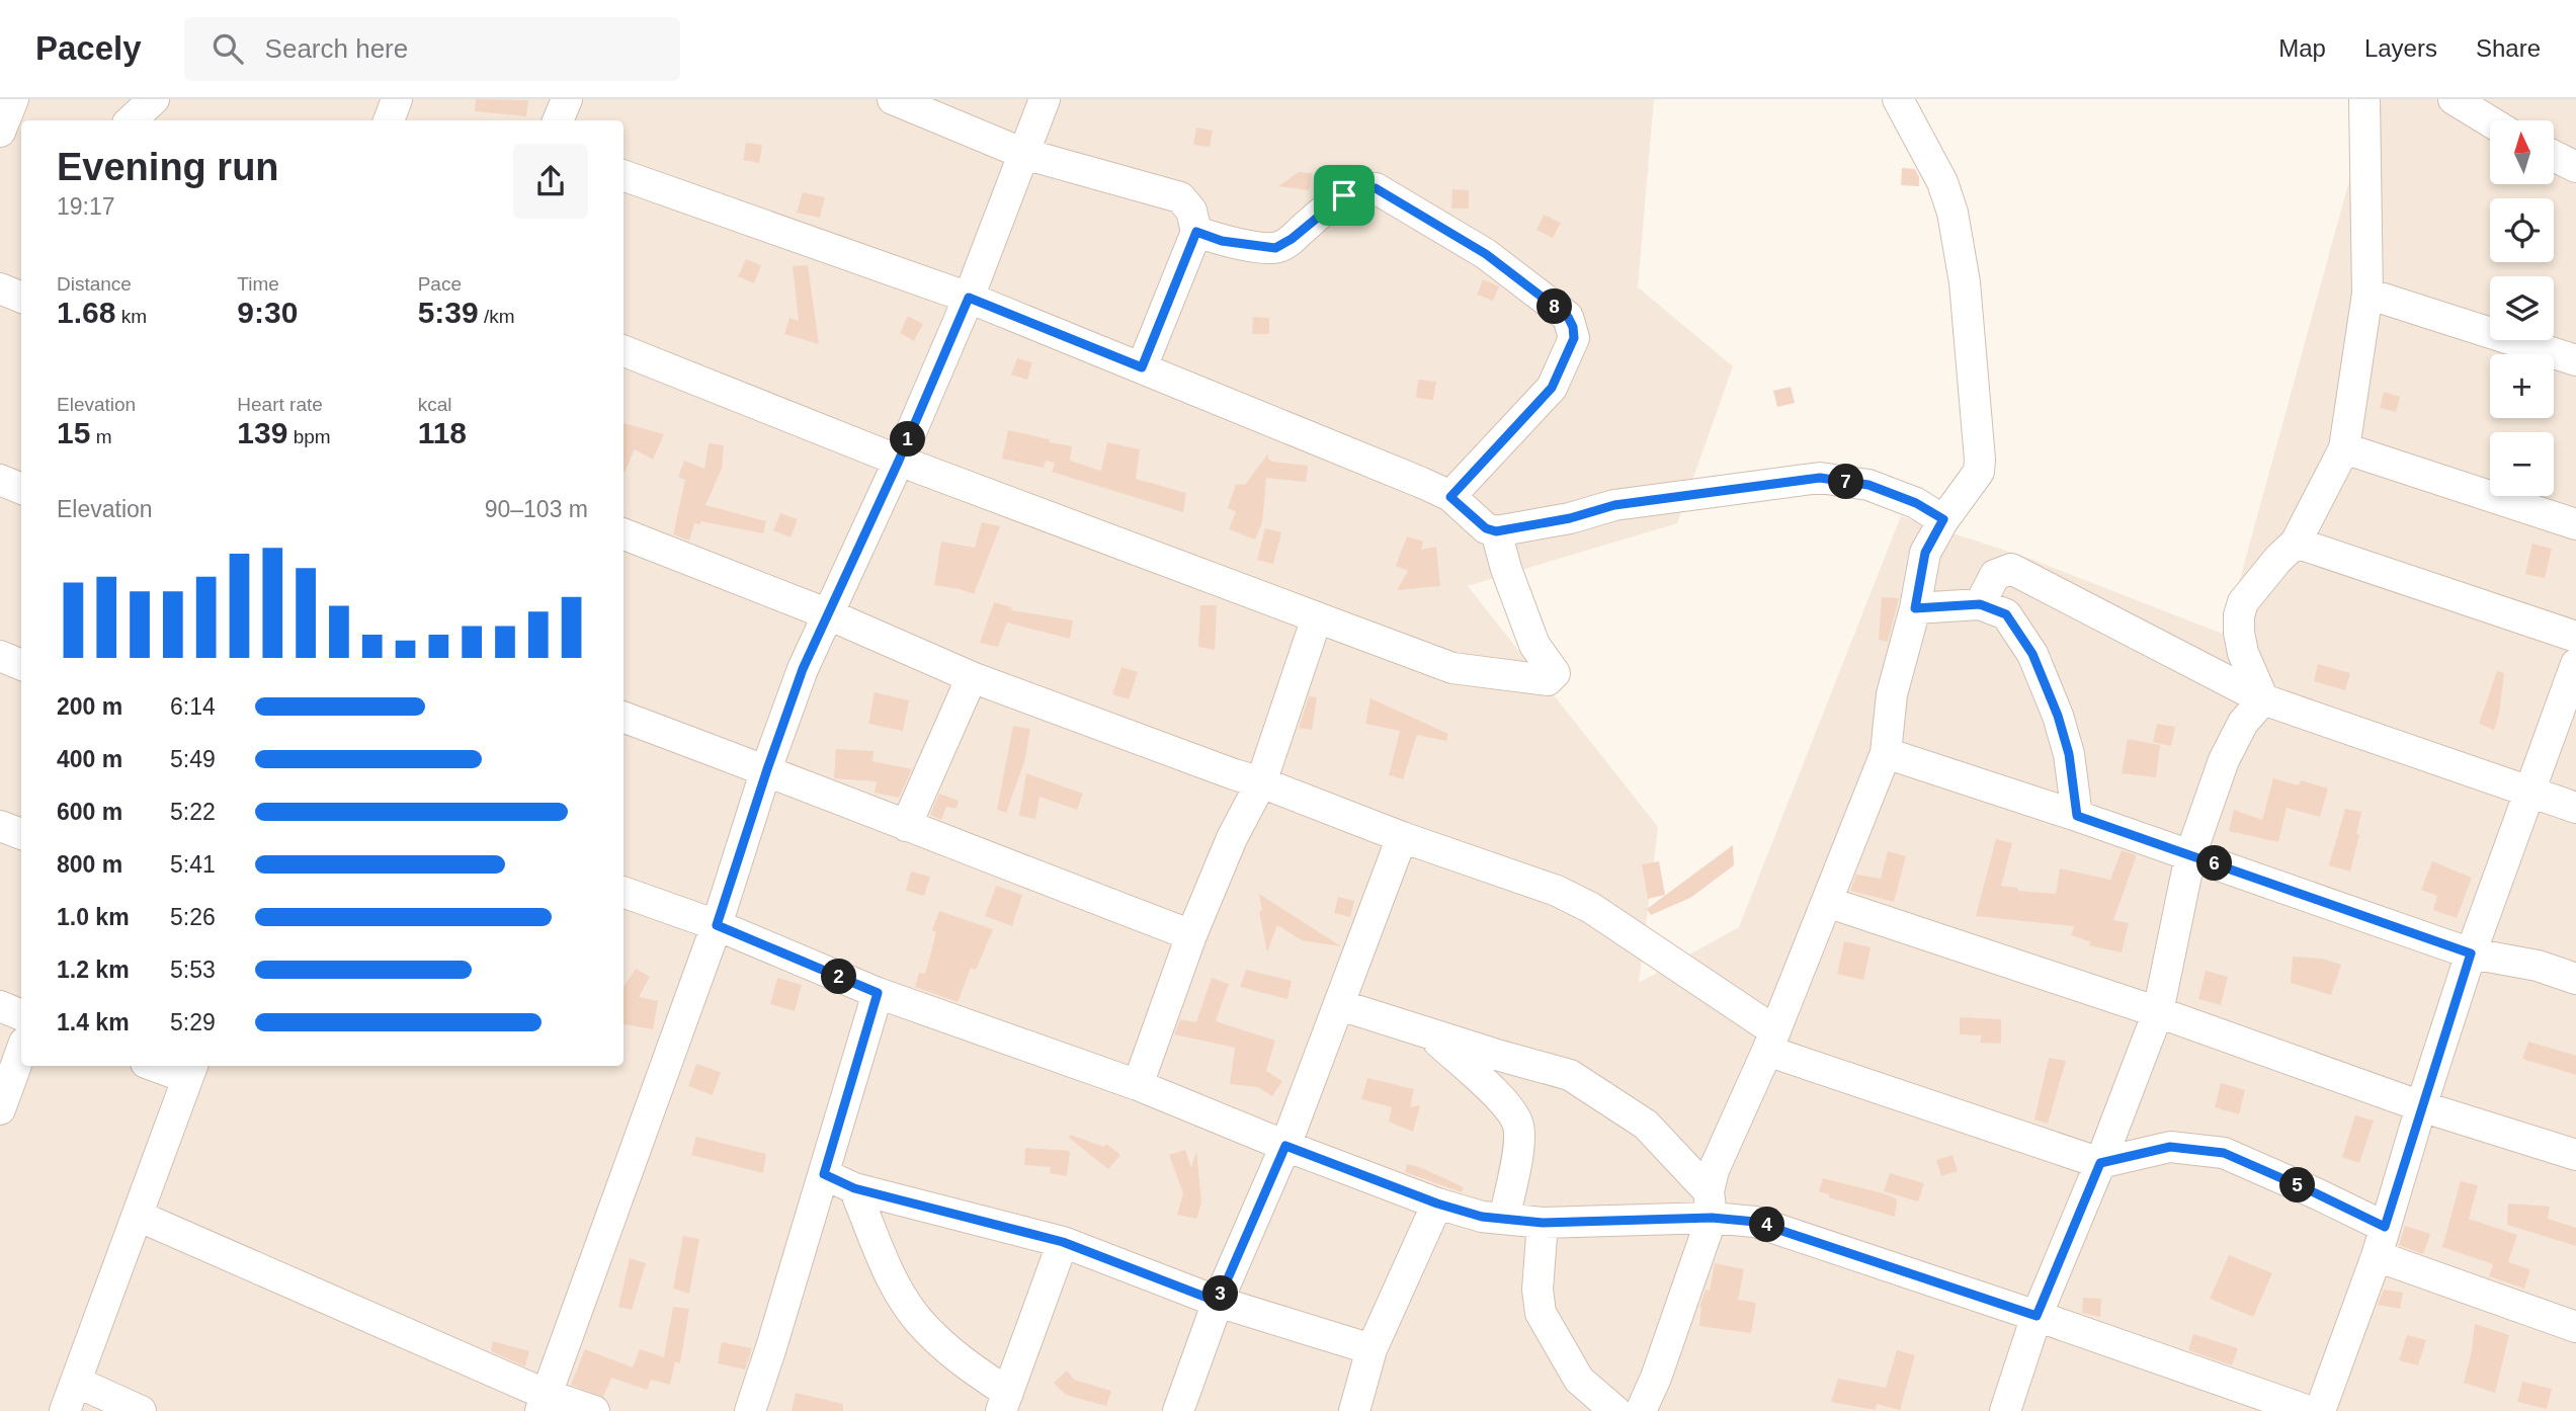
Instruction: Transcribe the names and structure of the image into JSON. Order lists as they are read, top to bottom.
{
  "north": "top",
  "page": {
    "header": "Pacely",
    "search": "Search here",
    "nav": ["Map", "Layers", "Share"],
    "map_buttons": ["+", "−"],
    "heading": ["Evening run", "19:17"],
    "stats": [
      ["Distance", "1.68 km"],
      ["Time", "9:30"],
      ["Pace", "5:39 /km"],
      ["Elevation", "15 m"],
      ["Heart rate", "139 bpm"],
      ["kcal", "118"]
    ],
    "pins": [
      "8",
      "1",
      "7",
      "6",
      "2",
      "5",
      "4",
      "3"
    ],
    "chart": ["Elevation", "90–103 m"],
    "list": [
      {
        "name": "200 m",
        "note": "6:14"
      },
      {
        "name": "400 m",
        "note": "5:49"
      },
      {
        "name": "600 m",
        "note": "5:22"
      },
      {
        "name": "800 m",
        "note": "5:41"
      },
      {
        "name": "1.0 km",
        "note": "5:26"
      },
      {
        "name": "1.2 km",
        "note": "5:53"
      },
      {
        "name": "1.4 km",
        "note": "5:29"
      }
    ]
  }
}
